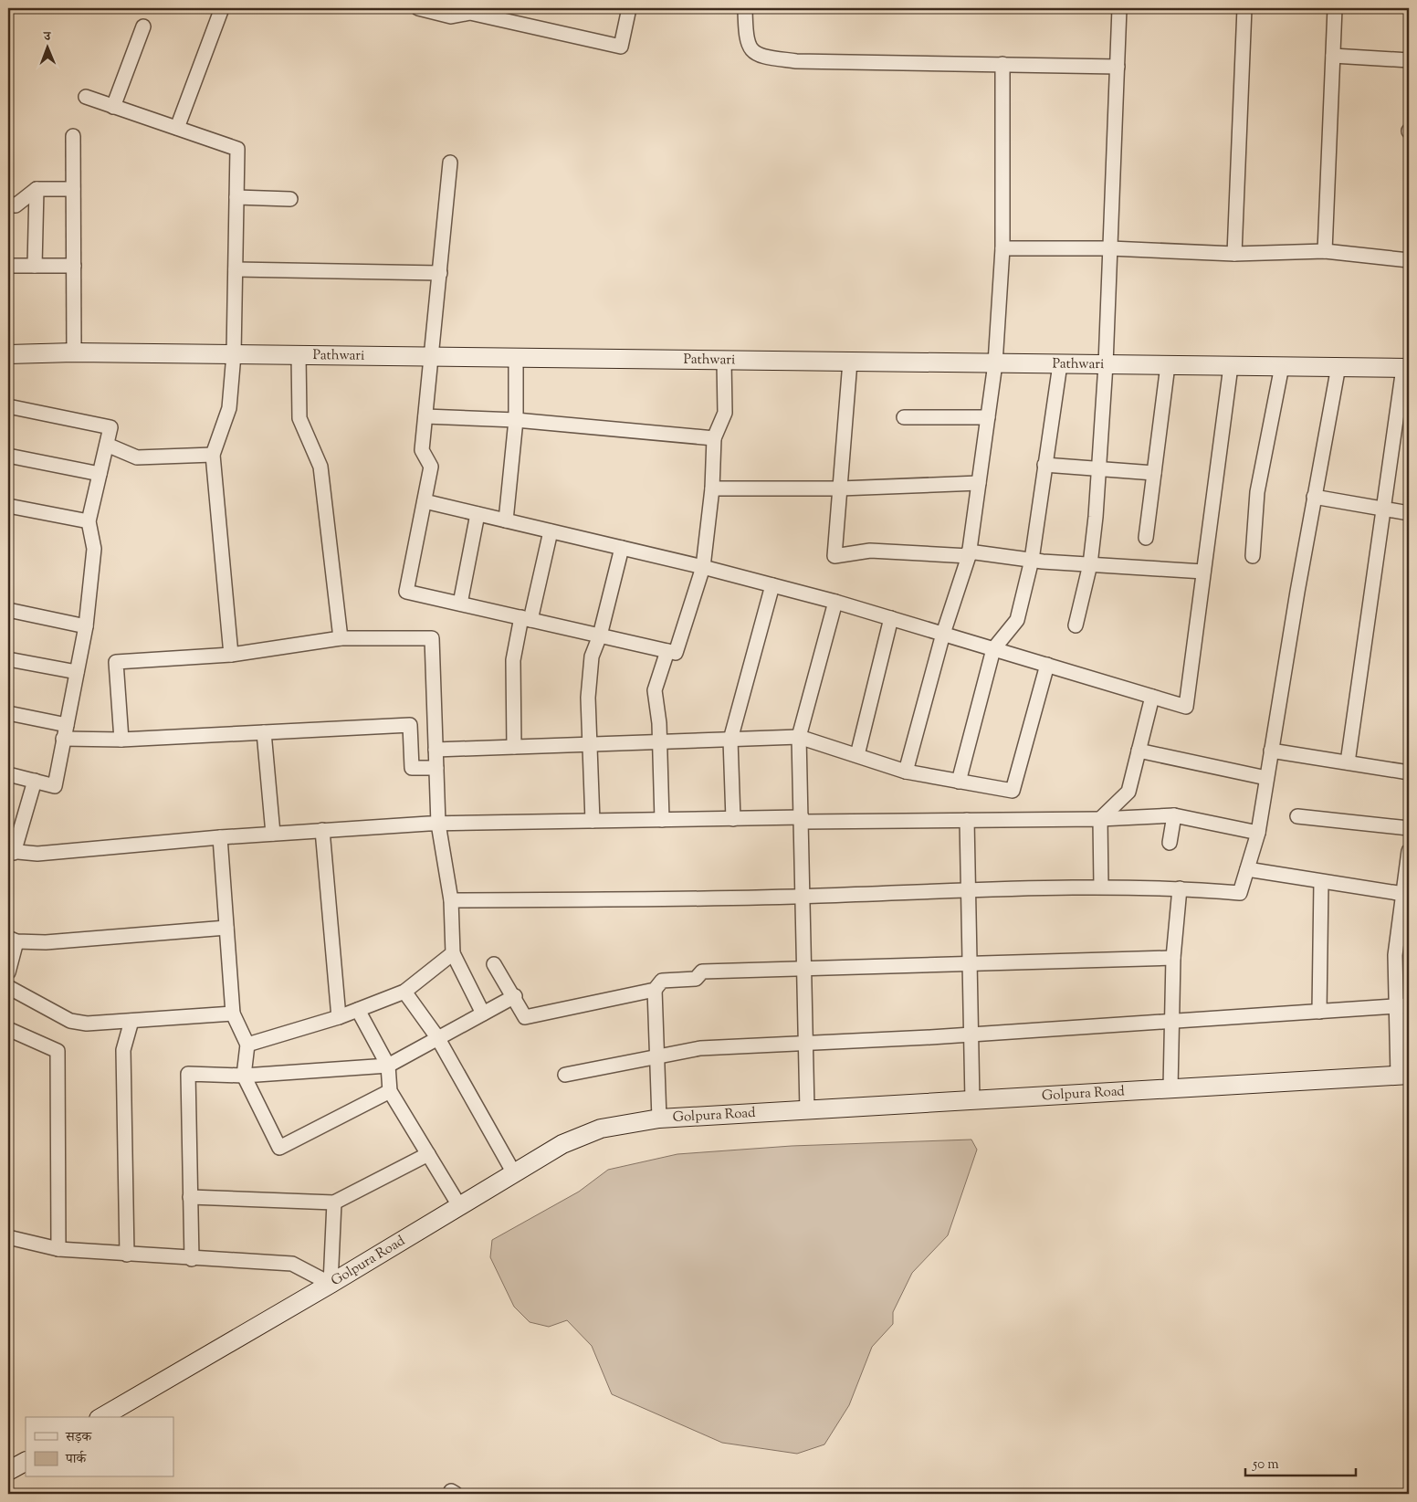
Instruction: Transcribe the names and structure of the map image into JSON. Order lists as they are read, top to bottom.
{
  "streets": {
    "street": ["Pathwari", "Golpura Road"]
  },
  "legend": ["सड़क", "पार्क"],
  "scale_bar": "50 m",
  "north": "top"
}
